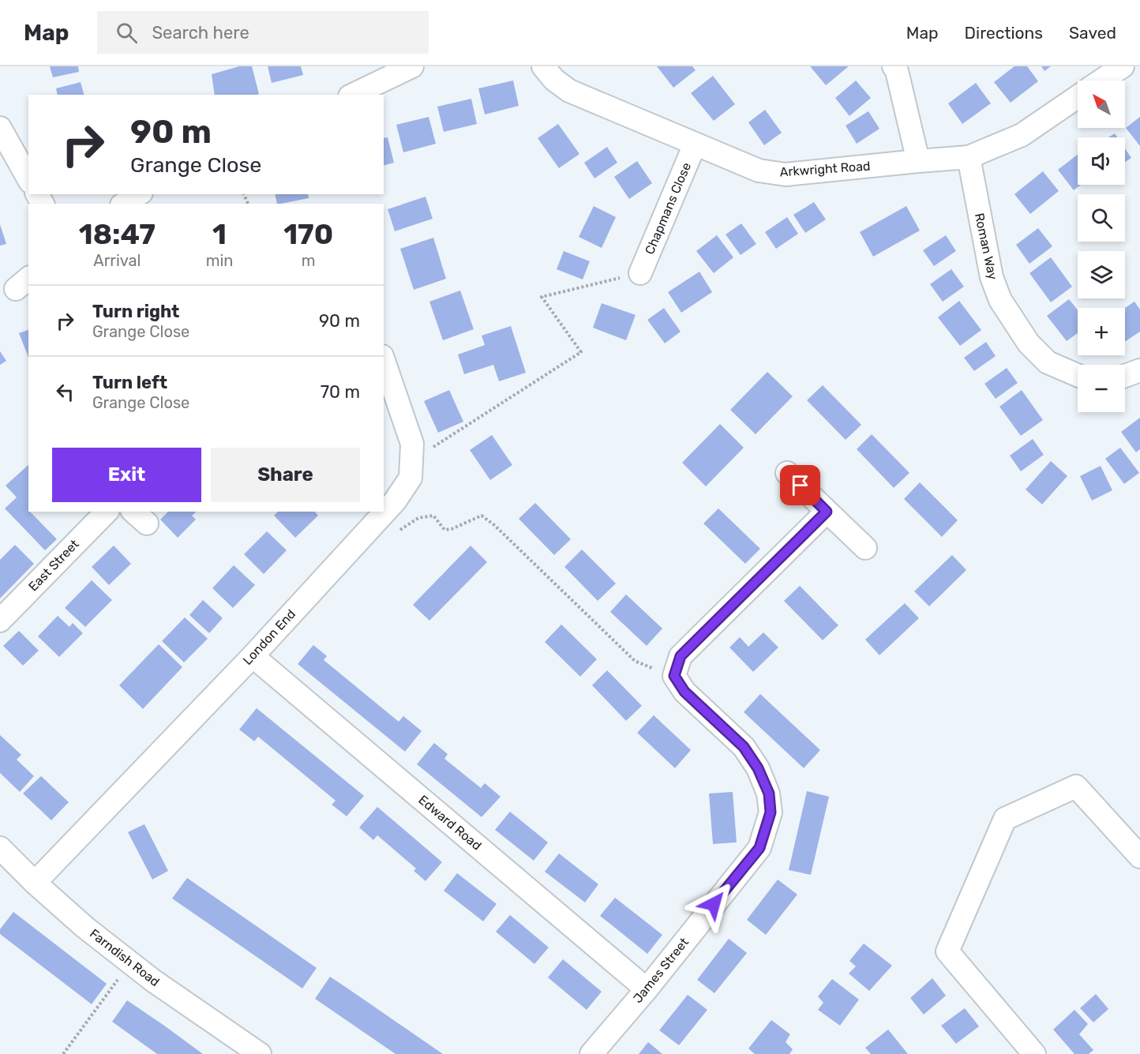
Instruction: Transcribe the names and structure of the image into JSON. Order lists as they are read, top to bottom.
{
  "streets": {
    "street": [
      "Arkwright Road",
      "Chapmans Close",
      "Roman Way",
      "East Street",
      "London End",
      "Edward Road",
      "Farndish Road",
      "James Street"
    ]
  },
  "crossings": [
    ["Arkwright Road", "Chapmans Close"],
    ["Arkwright Road", "Roman Way"],
    ["London End", "Edward Road"],
    ["London End", "Farndish Road"],
    ["Edward Road", "James Street"]
  ],
  "north": "top left",
  "page": {
    "header": "Map",
    "search": "Search here",
    "nav": ["Map", "Directions", "Saved"],
    "map_buttons": ["+", "−"],
    "turn": ["90 m", "Grange Close"],
    "eta": [
      "18:47",
      "Arrival",
      "1",
      "min",
      "170",
      "m"
    ],
    "list": [
      {
        "name": "Turn right",
        "note": "Grange Close",
        "value": "90 m"
      },
      {
        "name": "Turn left",
        "note": "Grange Close",
        "value": "70 m"
      }
    ],
    "buttons": ["Exit", "Share"]
  }
}
